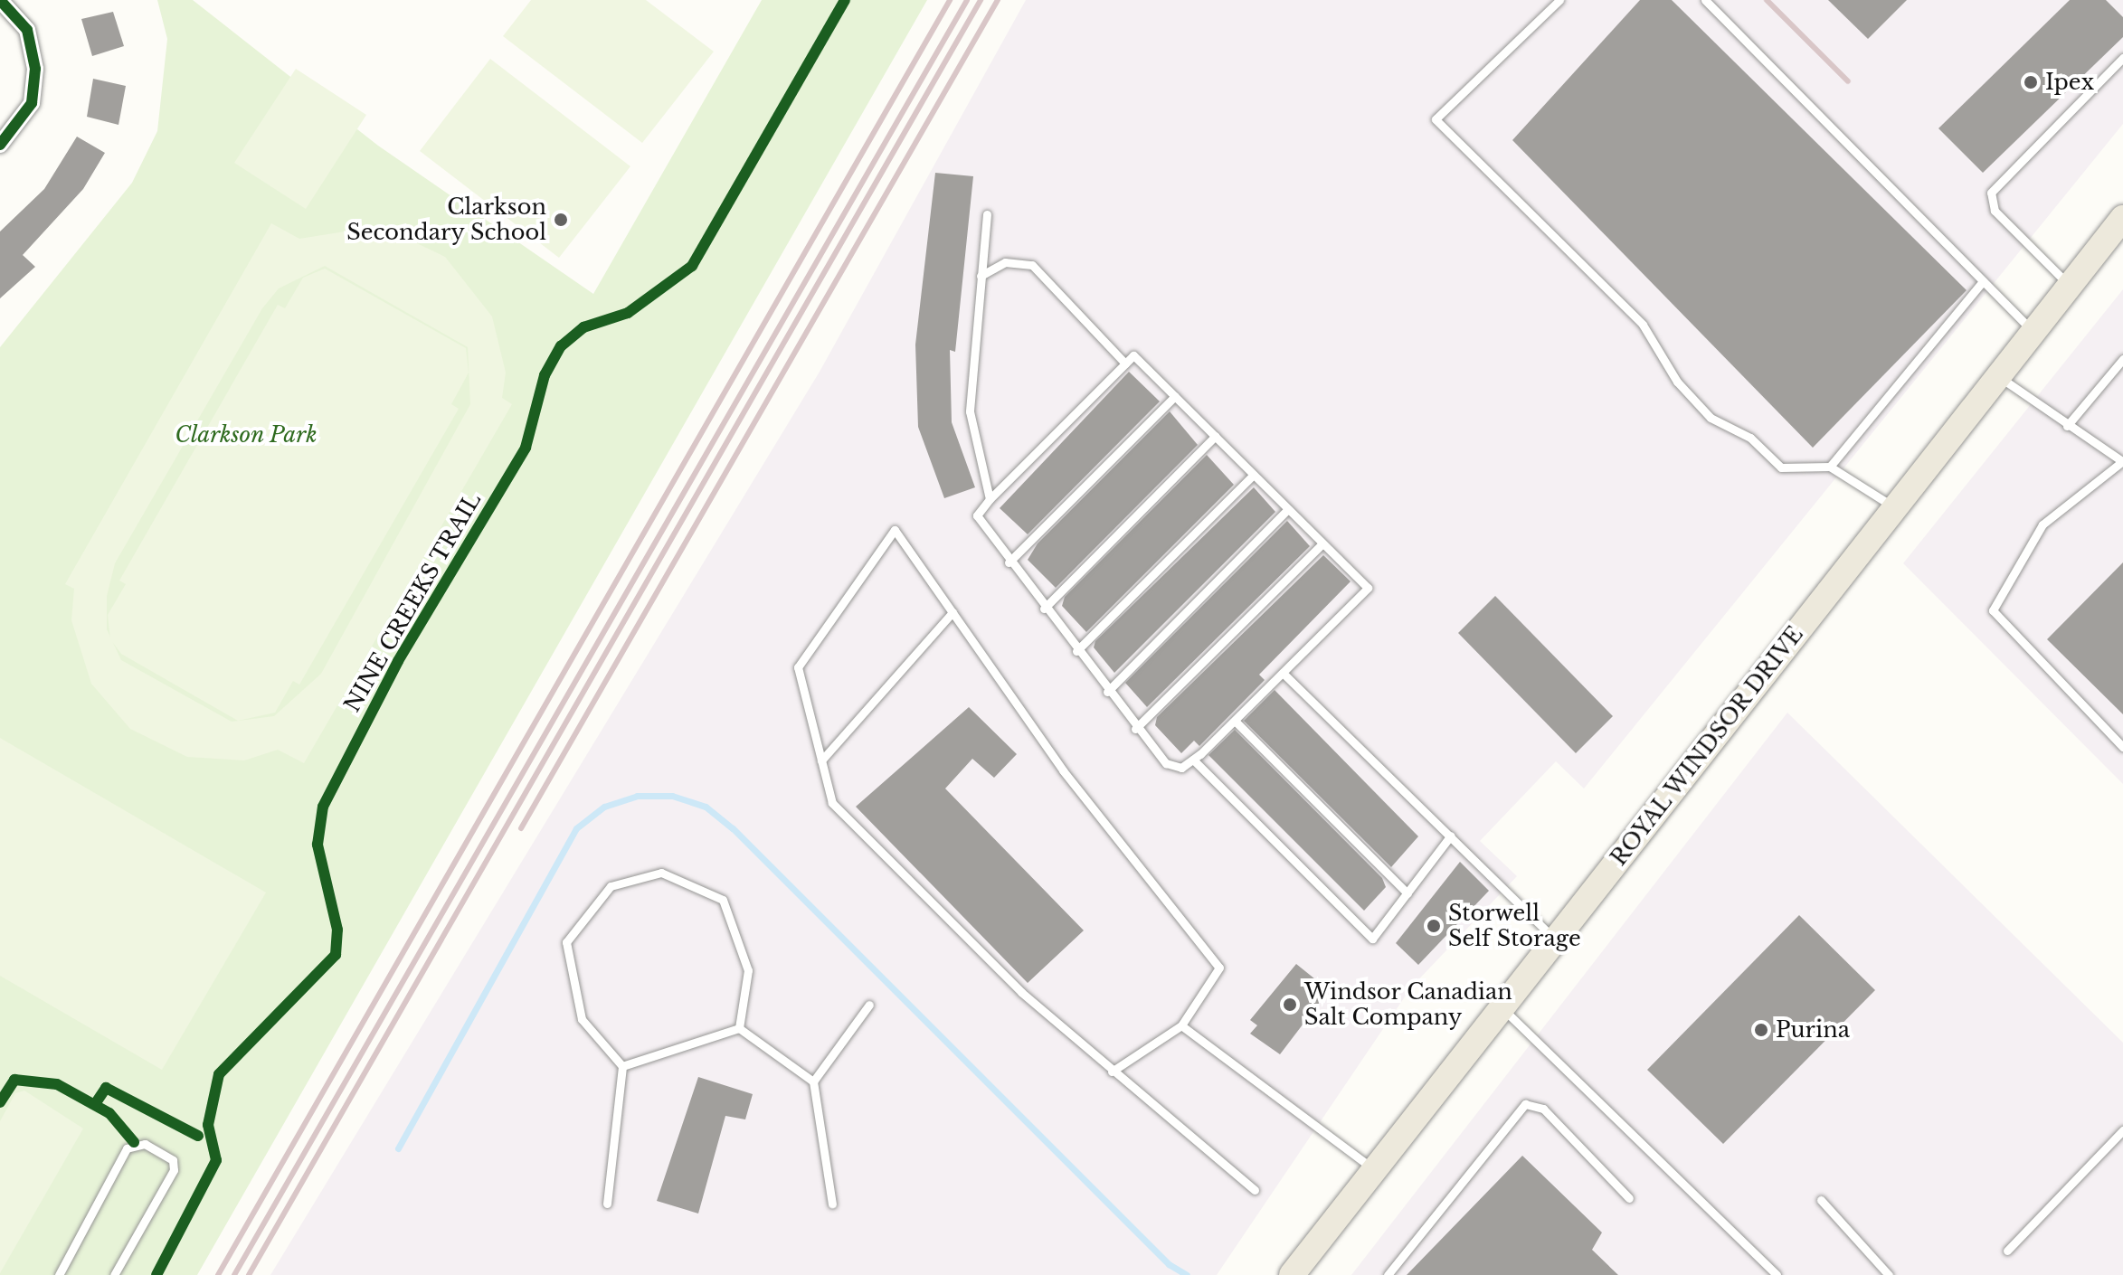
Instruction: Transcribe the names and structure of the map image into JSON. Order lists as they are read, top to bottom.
{
  "streets": {
    "main road": ["ROYAL WINDSOR DRIVE"],
    "cycle path": ["NINE CREEKS TRAIL"]
  },
  "parks": ["Clarkson Park"],
  "places": [
    "Ipex",
    "Clarkson Secondary School",
    "Storwell Self Storage",
    "Windsor Canadian Salt Company",
    "Purina"
  ]
}
